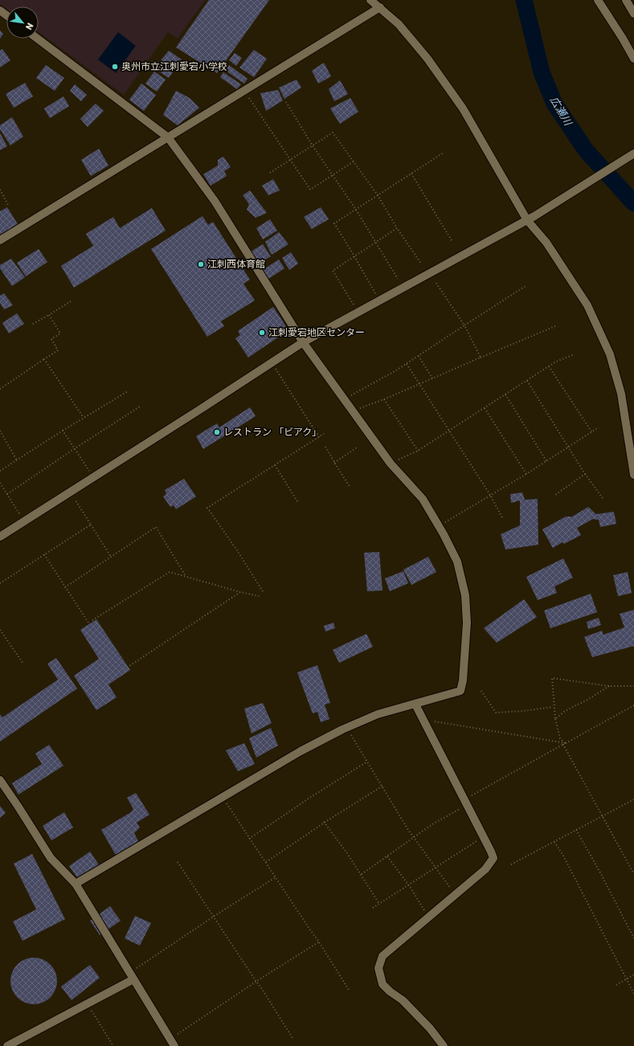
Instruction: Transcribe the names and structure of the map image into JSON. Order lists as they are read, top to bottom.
{
  "water": ["広瀬川"],
  "places": [
    "奥州市立江刺愛宕小学校",
    "江刺西体育館",
    "江刺愛宕地区センター",
    "レストラン 「ビアク」"
  ],
  "north": "bottom right"
}
